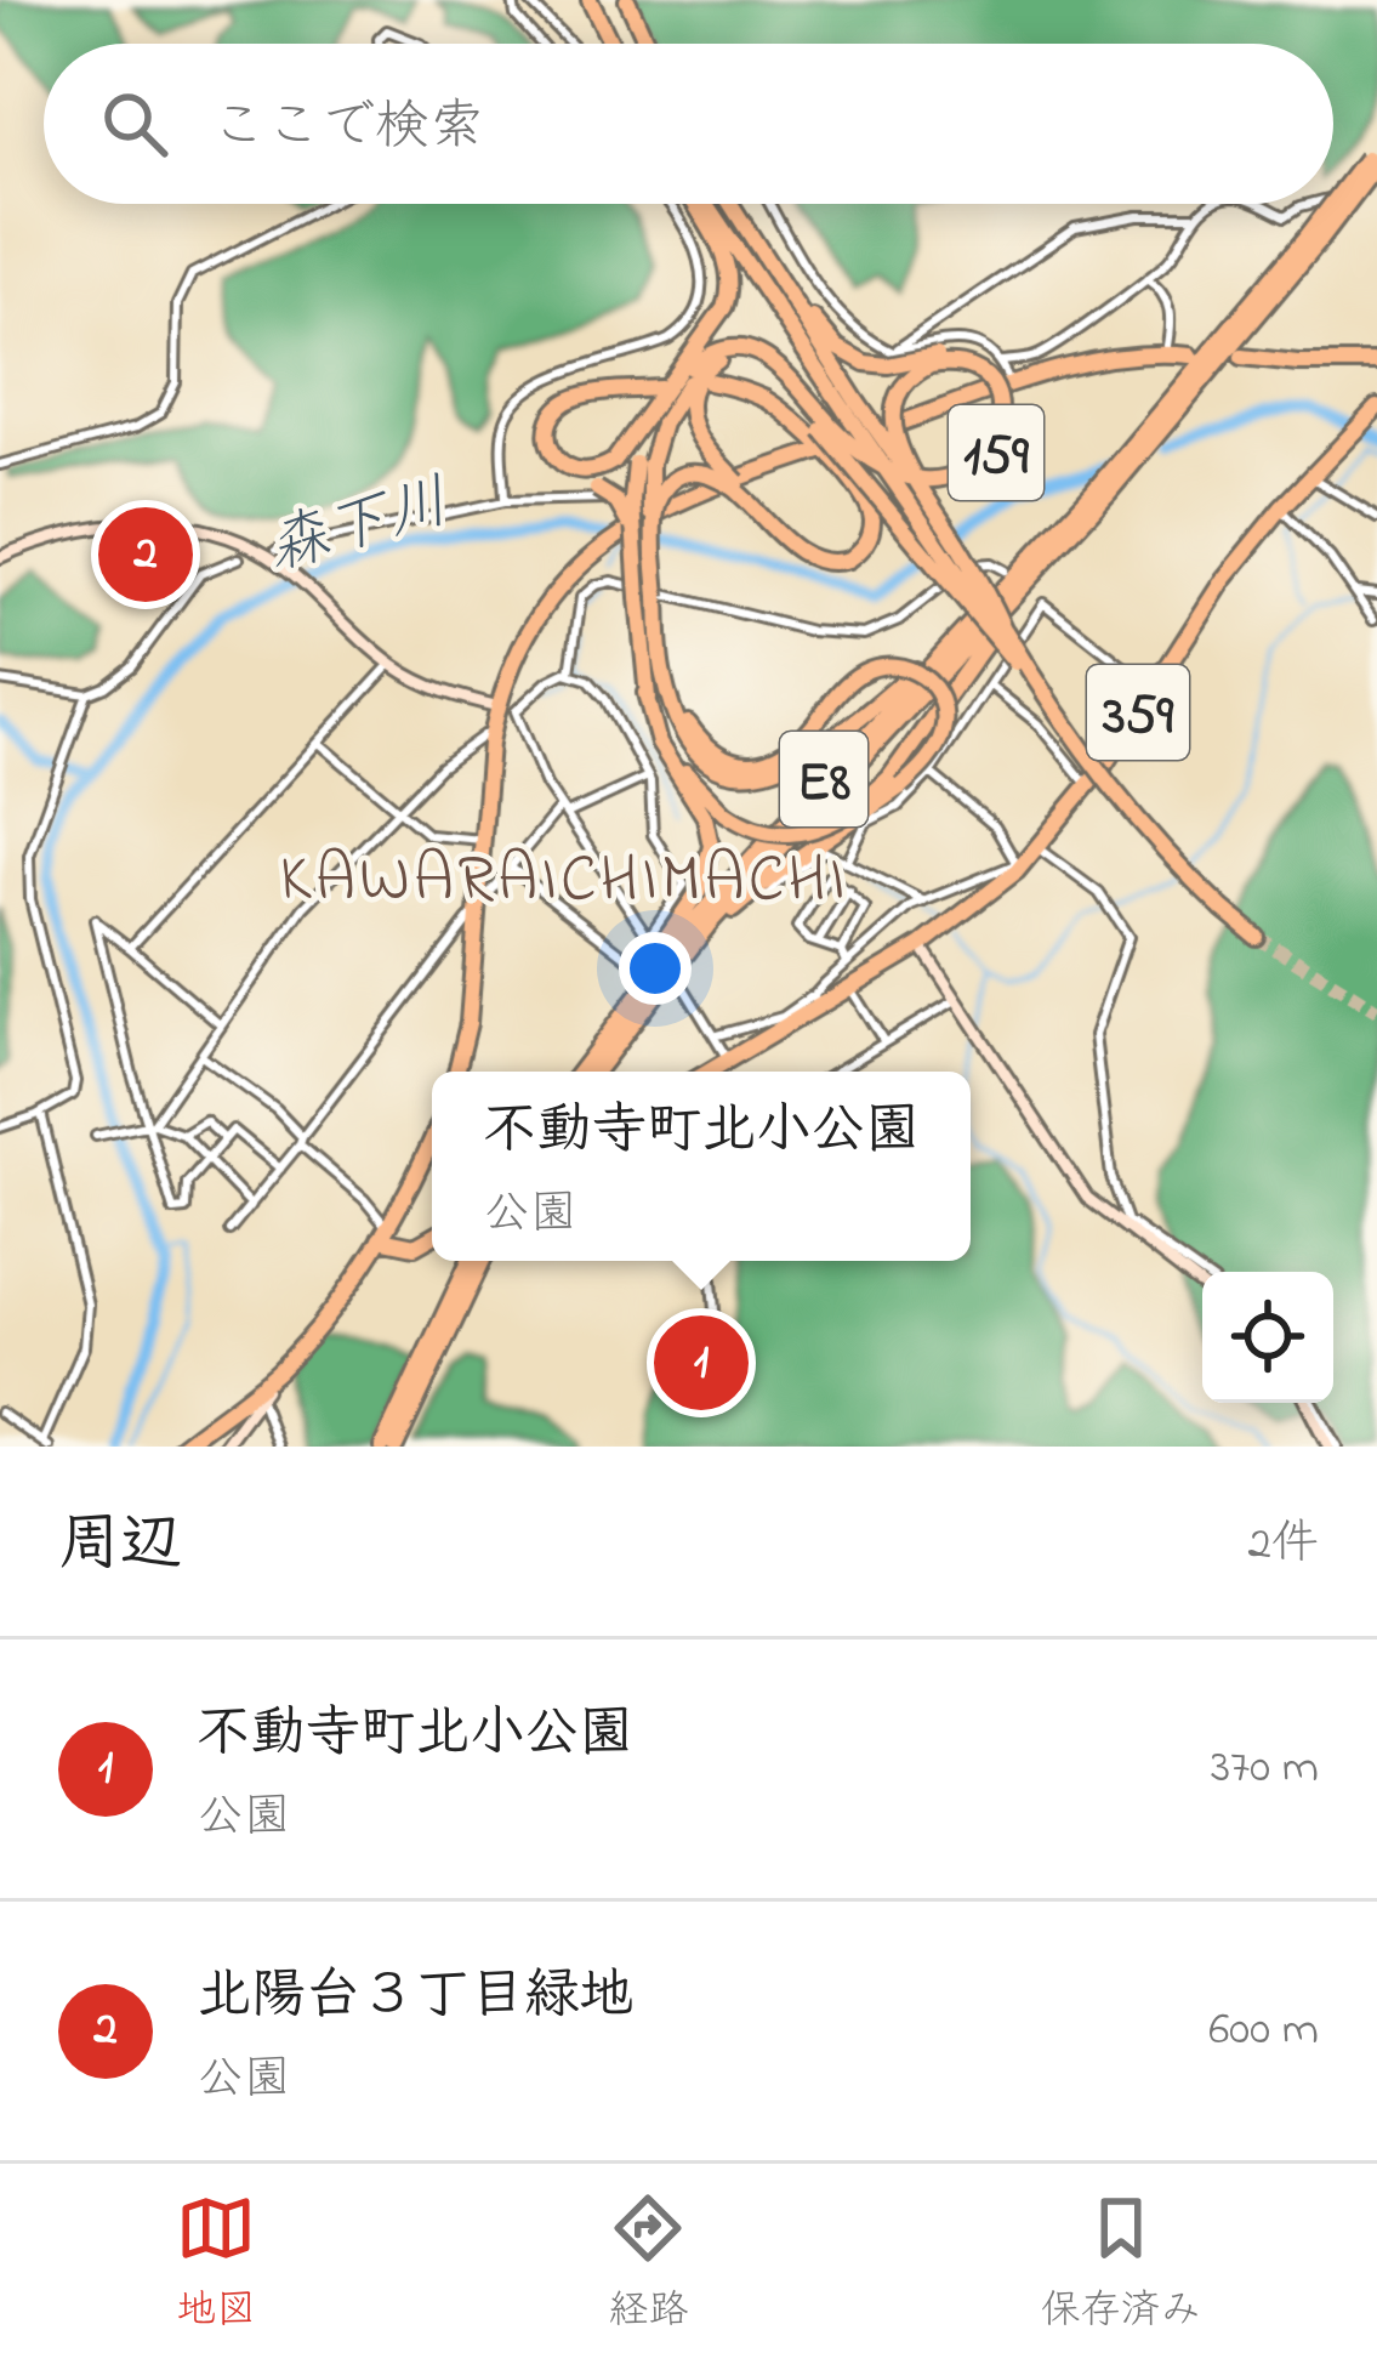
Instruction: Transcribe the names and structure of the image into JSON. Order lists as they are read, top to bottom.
{
  "streets": {
    "highway": ["159", "359", "E8"]
  },
  "districts": ["KAWARAICHIMACHI"],
  "water": ["森下川"],
  "page": {
    "search": "ここで検索",
    "pins": ["2", "1"],
    "popup": ["不動寺町北小公園", "公園"],
    "heading": ["周辺", "2件"],
    "list": [
      {
        "mark": "1",
        "name": "不動寺町北小公園",
        "note": "公園",
        "value": "370 m"
      },
      {
        "mark": "2",
        "name": "北陽台３丁目緑地",
        "note": "公園",
        "value": "600 m"
      }
    ],
    "nav": ["地図", "経路", "保存済み"]
  }
}
